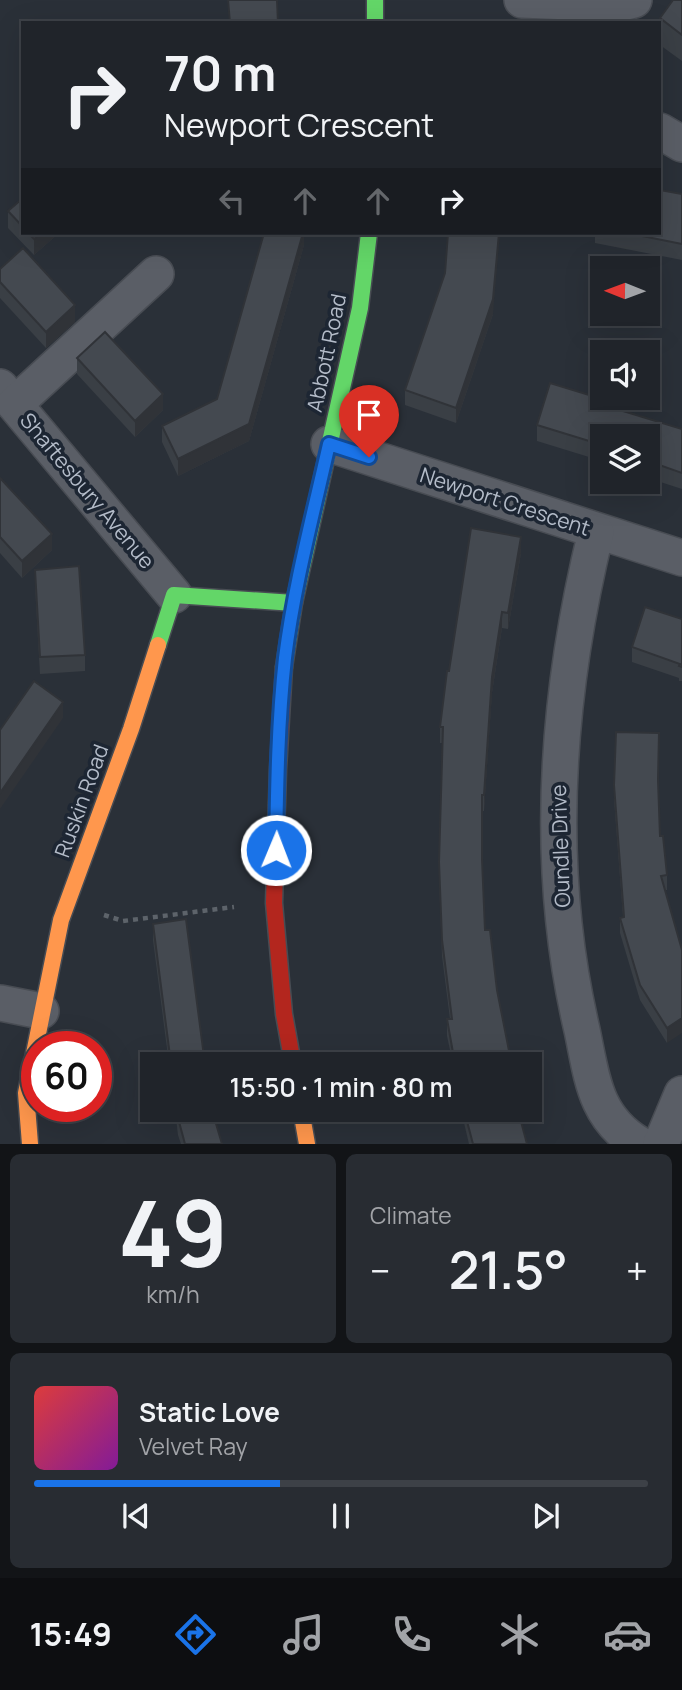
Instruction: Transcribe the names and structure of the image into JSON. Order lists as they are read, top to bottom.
{
  "streets": {
    "main road": ["Abbott Road", "Ruskin Road"],
    "street": ["Shaftesbury Avenue", "Newport Crescent", "Oundle Drive"]
  },
  "crossings": [
    ["Abbott Road", "Newport Crescent"],
    ["Shaftesbury Avenue", "Ruskin Road"],
    ["Newport Crescent", "Oundle Drive"]
  ],
  "north": "left",
  "page": {
    "turn": ["70 m", "Newport Crescent"],
    "limit": "60",
    "trip": "15:50 · 1 min · 80 m",
    "tile": [
      ["49", "km/h"],
      "Climate"
    ],
    "heat": ["−", "21.5°", "+"],
    "song": ["Static Love", "Velvet Ray"],
    "tabs": "15:49"
  }
}
